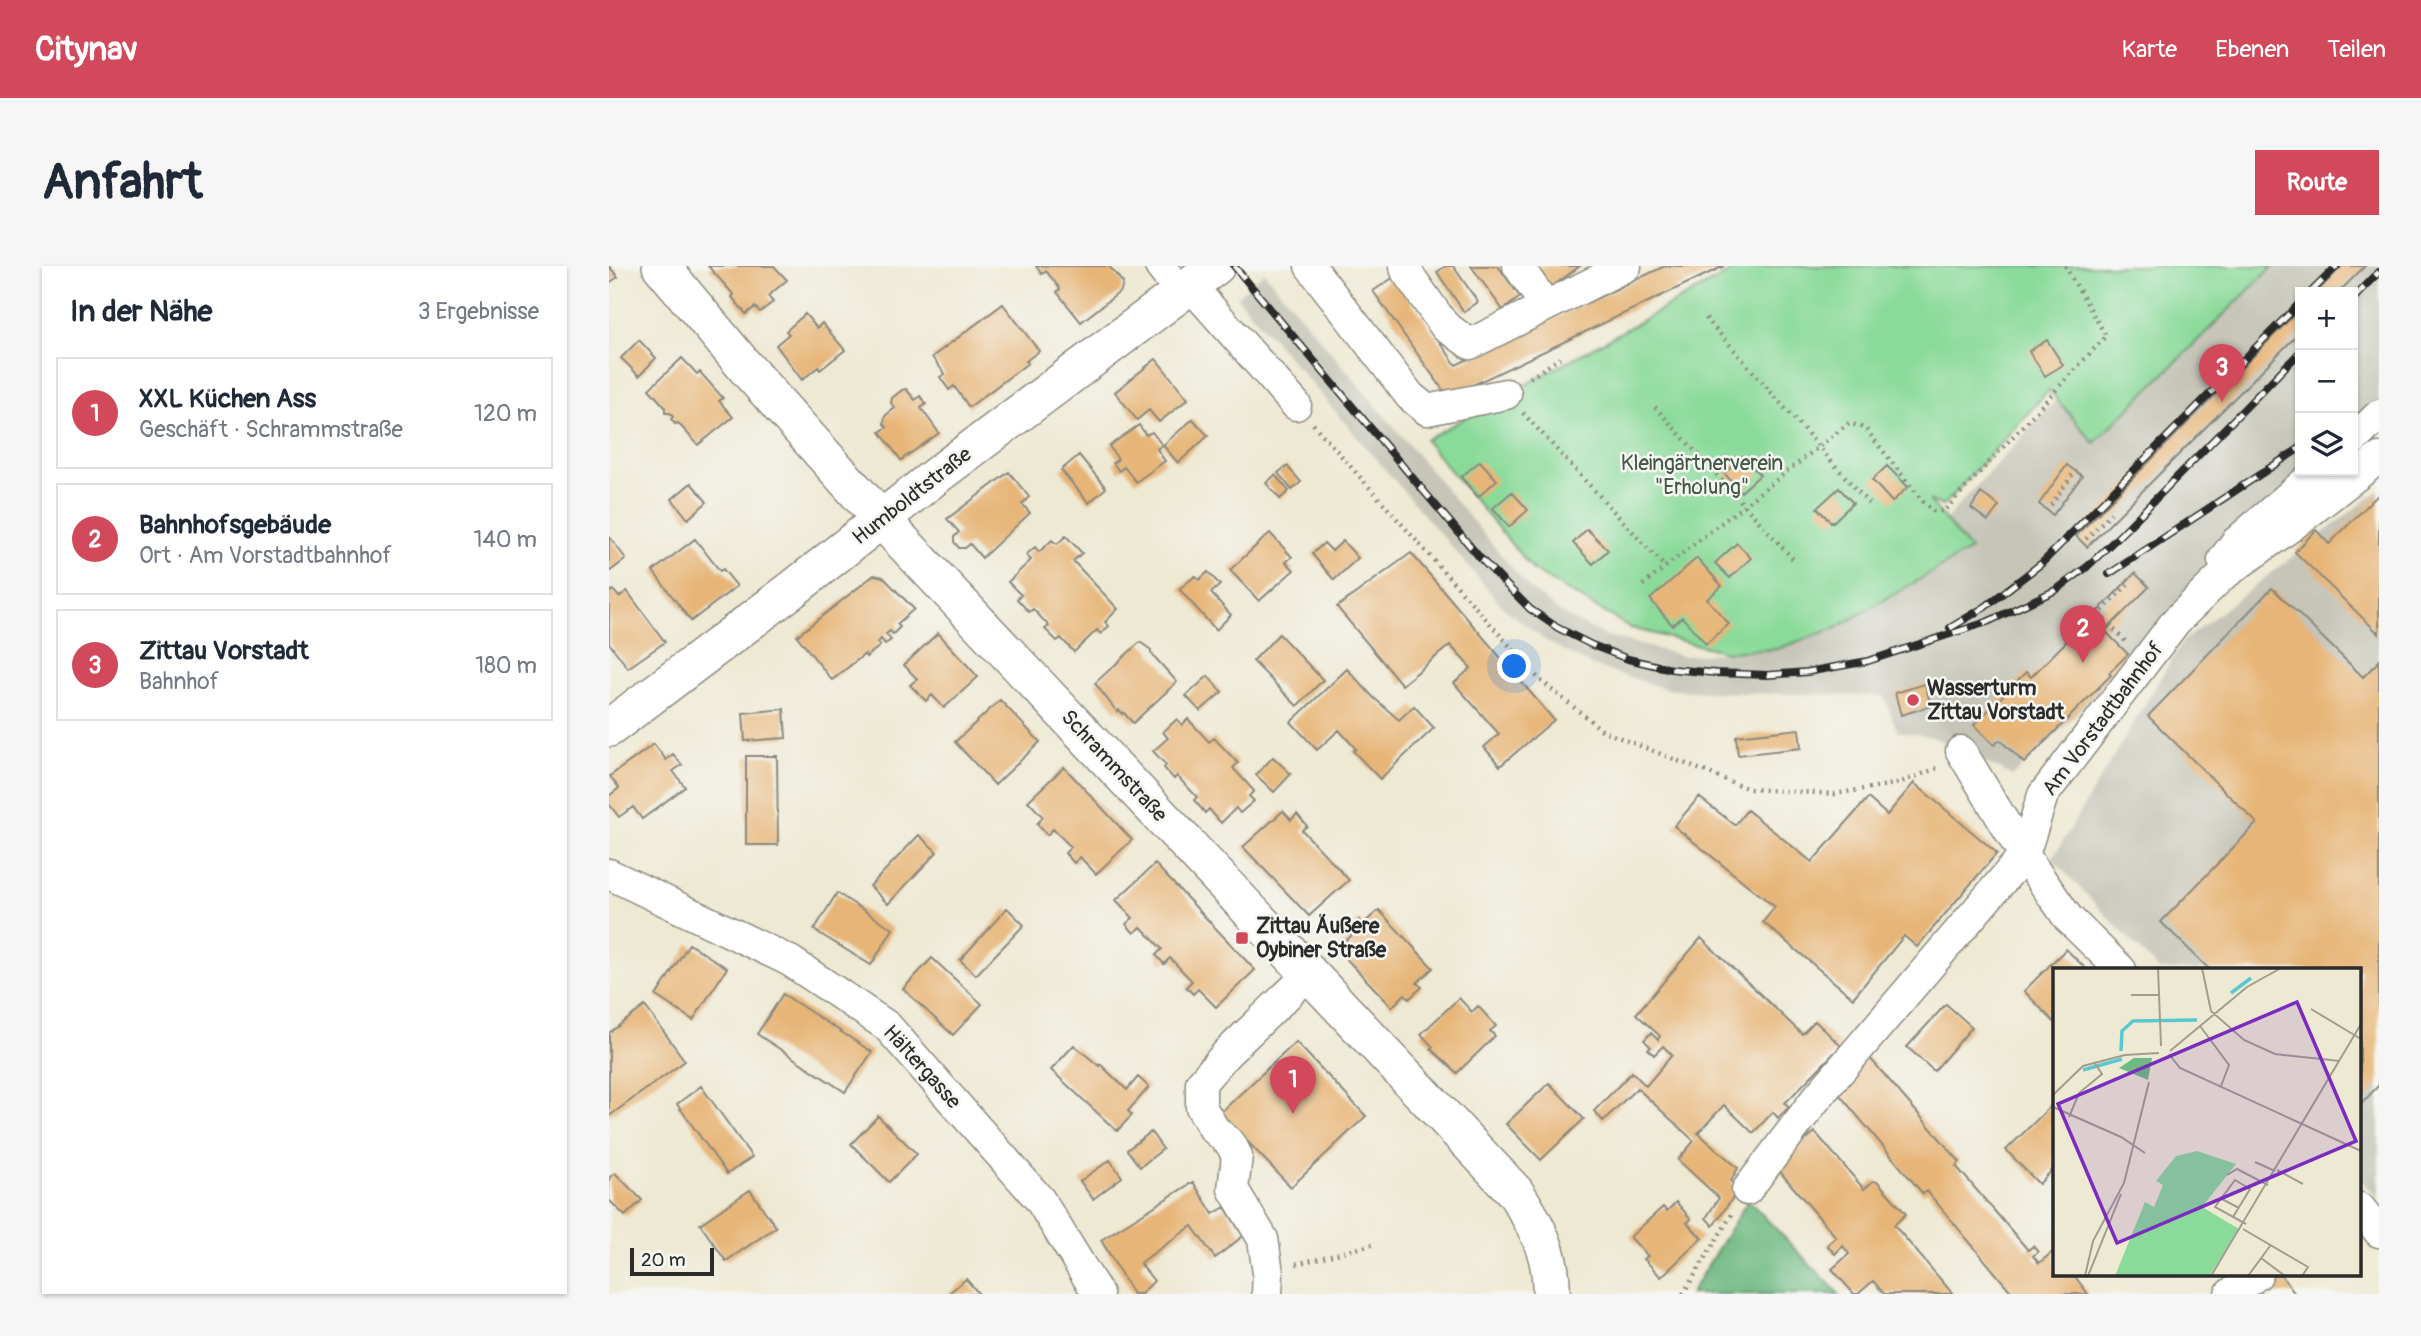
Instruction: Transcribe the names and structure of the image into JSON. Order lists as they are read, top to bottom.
{
  "streets": {
    "main road": ["Humboldtstraße", "Schrammstraße"],
    "street": ["Am Vorstadtbahnhof", "Hältergasse"]
  },
  "crossings": [
    ["Humboldtstraße", "Schrammstraße"]
  ],
  "parks": ["Kleingärtnerverein \"Erholung\""],
  "places": {
    "other": ["Wasserturm Zittau Vorstadt"],
    "transit": ["Zittau Äußere Oybiner Straße"]
  },
  "scale_bar": "20 m",
  "page": {
    "header": "Citynav",
    "nav": ["Karte", "Ebenen", "Teilen"],
    "buttons": "Route",
    "title": "Anfahrt",
    "heading": ["In der Nähe", "3 Ergebnisse"],
    "map_buttons": ["+", "−"],
    "pins": ["3", "2", "1"],
    "list": [
      {
        "mark": "1",
        "name": "XXL Küchen Ass",
        "note": "Geschäft · Schrammstraße",
        "value": "120 m"
      },
      {
        "mark": "2",
        "name": "Bahnhofsgebäude",
        "note": "Ort · Am Vorstadtbahnhof",
        "value": "140 m"
      },
      {
        "mark": "3",
        "name": "Zittau Vorstadt",
        "note": "Bahnhof",
        "value": "180 m"
      }
    ],
    "scale": "20 m"
  }
}
